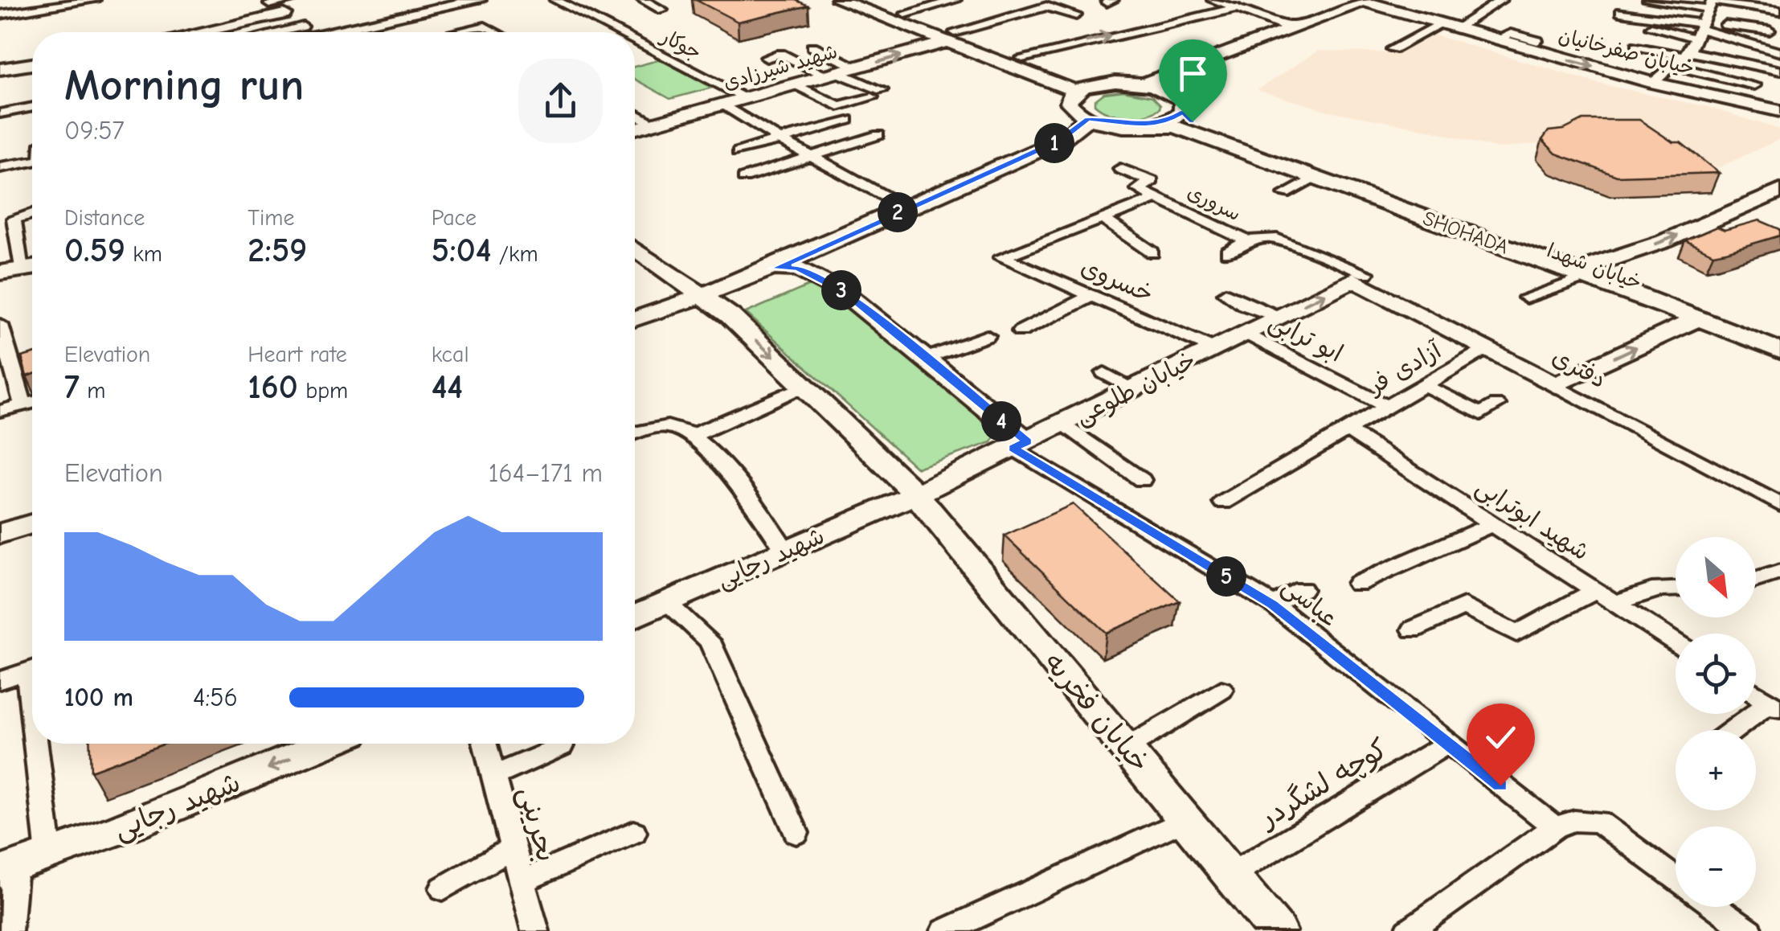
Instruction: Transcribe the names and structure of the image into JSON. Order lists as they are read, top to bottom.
{
  "streets": {
    "main road": [
      "خیابان صفرخانیان",
      "شهید شیرزادی",
      "SHOHADA",
      "خیابان شهدا",
      "دفتری",
      "خیابان طلوعی",
      "شهید رجایی",
      "خیابان فخریه"
    ],
    "street": [
      "جوکار",
      "سروری",
      "خسروی",
      "ابو ترابی",
      "آزادی فر",
      "شهید ابوترابی",
      "عباسی",
      "کوچه لشگردر",
      "بحرینی"
    ]
  },
  "crossings": [
    ["جوکار", "شهید شیرزادی"],
    ["سروری", "دفتری"],
    ["سروری", "خیابان طلوعی"],
    ["SHOHADA", "خیابان شهدا"],
    ["خسروی", "خیابان طلوعی"],
    ["ابو ترابی", "آزادی فر"],
    ["ابو ترابی", "خیابان طلوعی"],
    ["آزادی فر", "دفتری"],
    ["آزادی فر", "شهید ابوترابی"],
    ["دفتری", "خیابان طلوعی"],
    ["خیابان طلوعی", "شهید رجایی"],
    ["خیابان طلوعی", "عباسی"],
    ["خیابان طلوعی", "خیابان فخریه"],
    ["شهید رجایی", "خیابان فخریه"],
    ["عباسی", "کوچه لشگردر"],
    ["خیابان فخریه", "کوچه لشگردر"]
  ],
  "one_way": ["خیابان صفرخانیان", "شهید رجایی"],
  "north": "bottom right",
  "page": {
    "heading": ["Morning run", "09:57"],
    "pins": [
      "1",
      "2",
      "3",
      "4",
      "5"
    ],
    "stats": [
      ["Distance", "0.59 km"],
      ["Time", "2:59"],
      ["Pace", "5:04 /km"],
      ["Elevation", "7 m"],
      ["Heart rate", "160 bpm"],
      ["kcal", "44"]
    ],
    "chart": ["Elevation", "164–171 m"],
    "map_buttons": ["+", "−"],
    "list": [
      {
        "name": "100 m",
        "note": "4:56"
      }
    ]
  }
}
